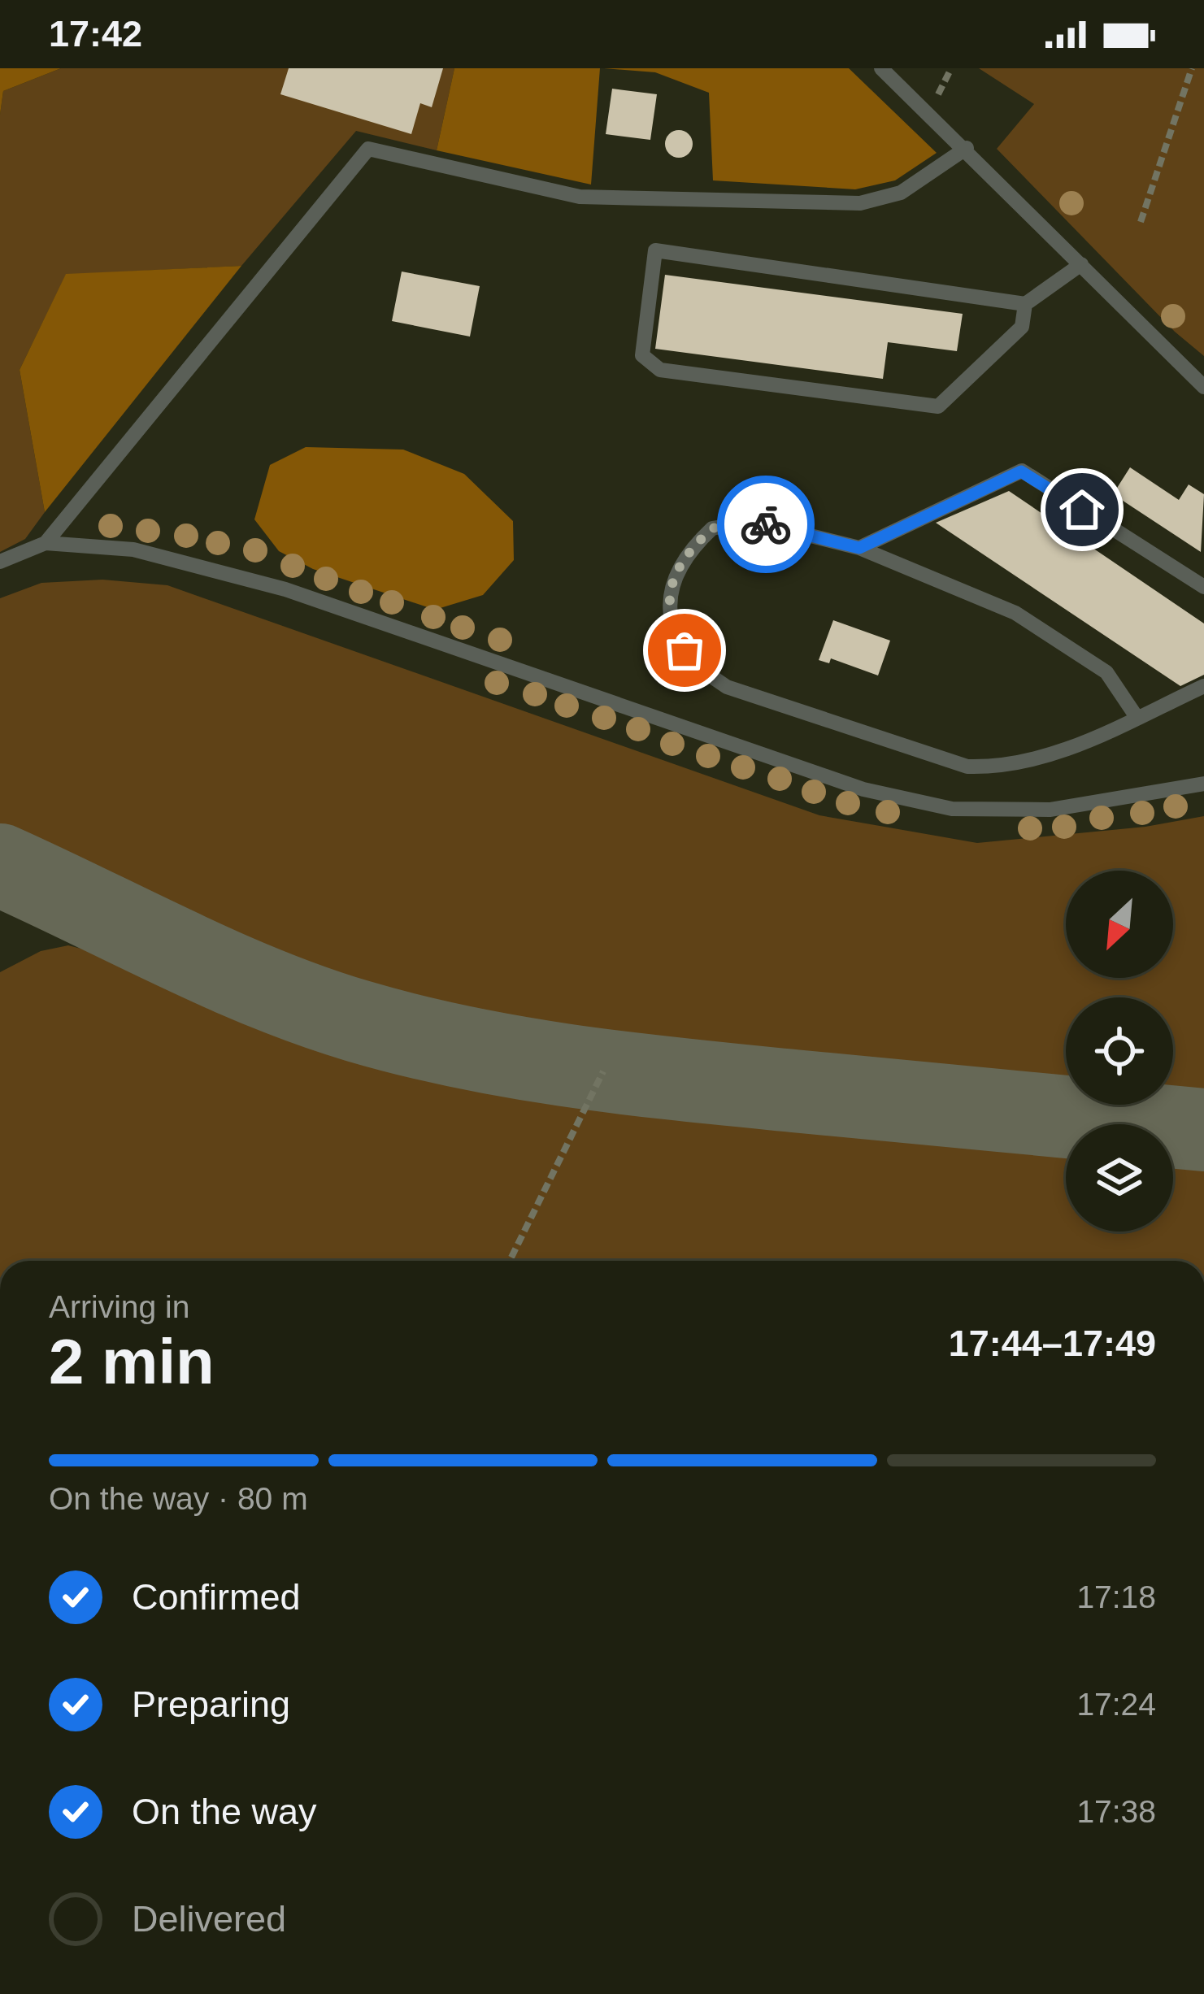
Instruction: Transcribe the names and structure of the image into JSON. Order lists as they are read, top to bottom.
{
  "north": "bottom left",
  "page": {
    "status": "17:42",
    "heading": ["2 min", "Arriving in", "17:44–17:49"],
    "bar": "On the way · 80 m",
    "list": [
      ["Confirmed", "17:18"],
      ["Preparing", "17:24"],
      ["On the way", "17:38"],
      "Delivered"
    ]
  }
}
